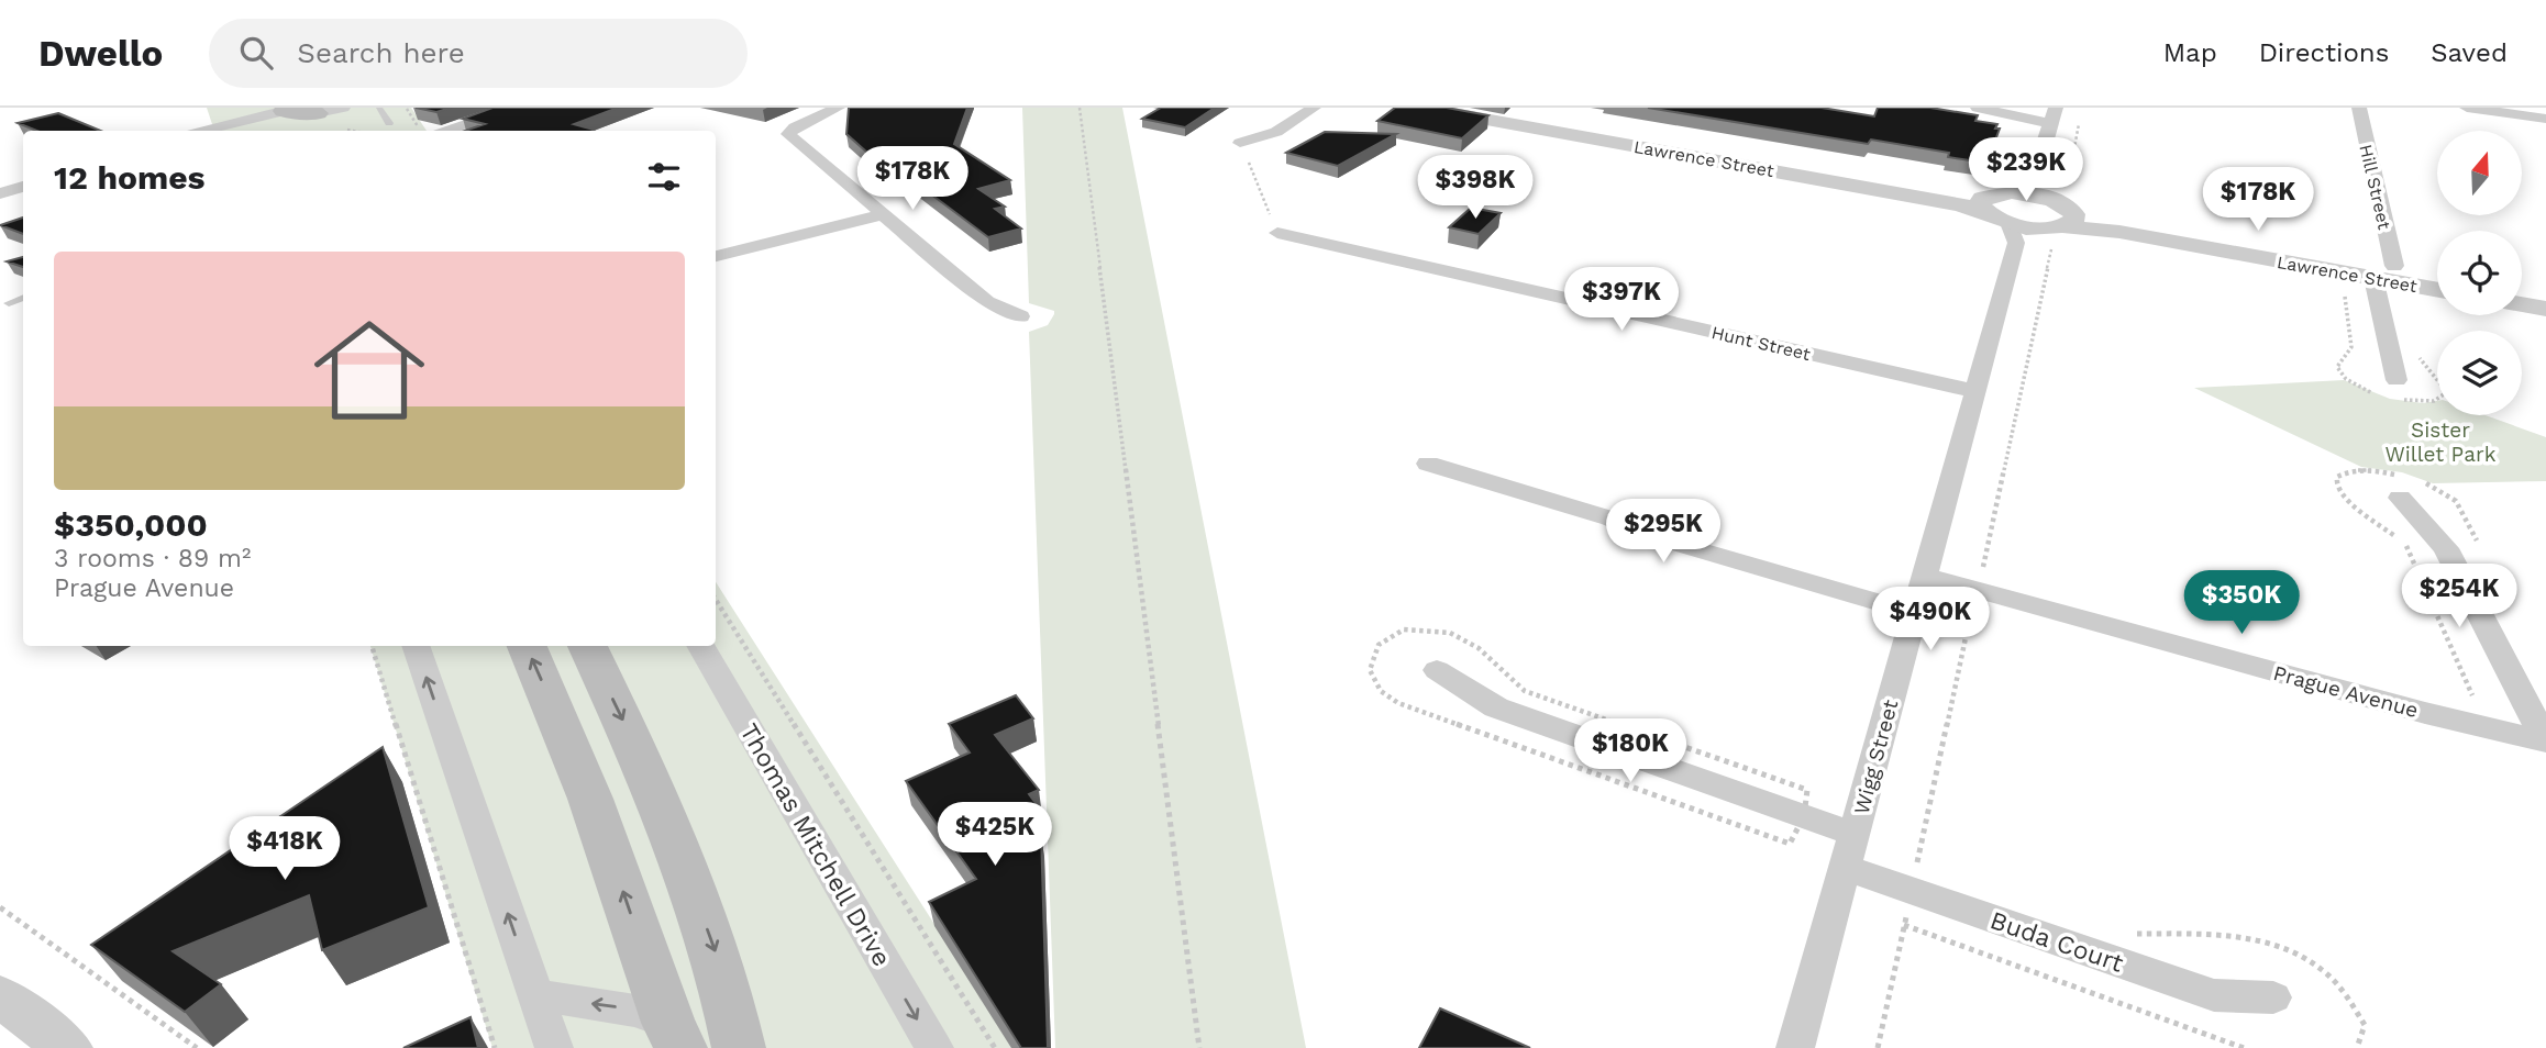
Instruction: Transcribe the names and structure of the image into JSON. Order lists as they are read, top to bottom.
{
  "streets": {
    "street": [
      "Lawrence Street",
      "Hill Street",
      "Hunt Street",
      "Prague Avenue",
      "Wigg Street",
      "Thomas Mitchell Drive",
      "Buda Court"
    ]
  },
  "crossings": [
    ["Lawrence Street", "Hill Street"],
    ["Hunt Street", "Wigg Street"],
    ["Prague Avenue", "Wigg Street"],
    ["Wigg Street", "Buda Court"]
  ],
  "one_way": ["Thomas Mitchell Drive"],
  "parks": ["Sister Willet Park"],
  "north": "top",
  "page": {
    "header": "Dwello",
    "search": "Search here",
    "nav": ["Map", "Directions", "Saved"],
    "heading": "12 homes",
    "price": [
      "$239K",
      "$178K",
      "$398K",
      "$178K",
      "$397K",
      "$295K",
      "$254K",
      "$350K",
      "$490K",
      "$180K",
      "$425K",
      "$418K"
    ],
    "list": [
      {
        "name": "$350,000",
        "note": "3 rooms · 89 m² · Prague Avenue"
      }
    ]
  }
}
